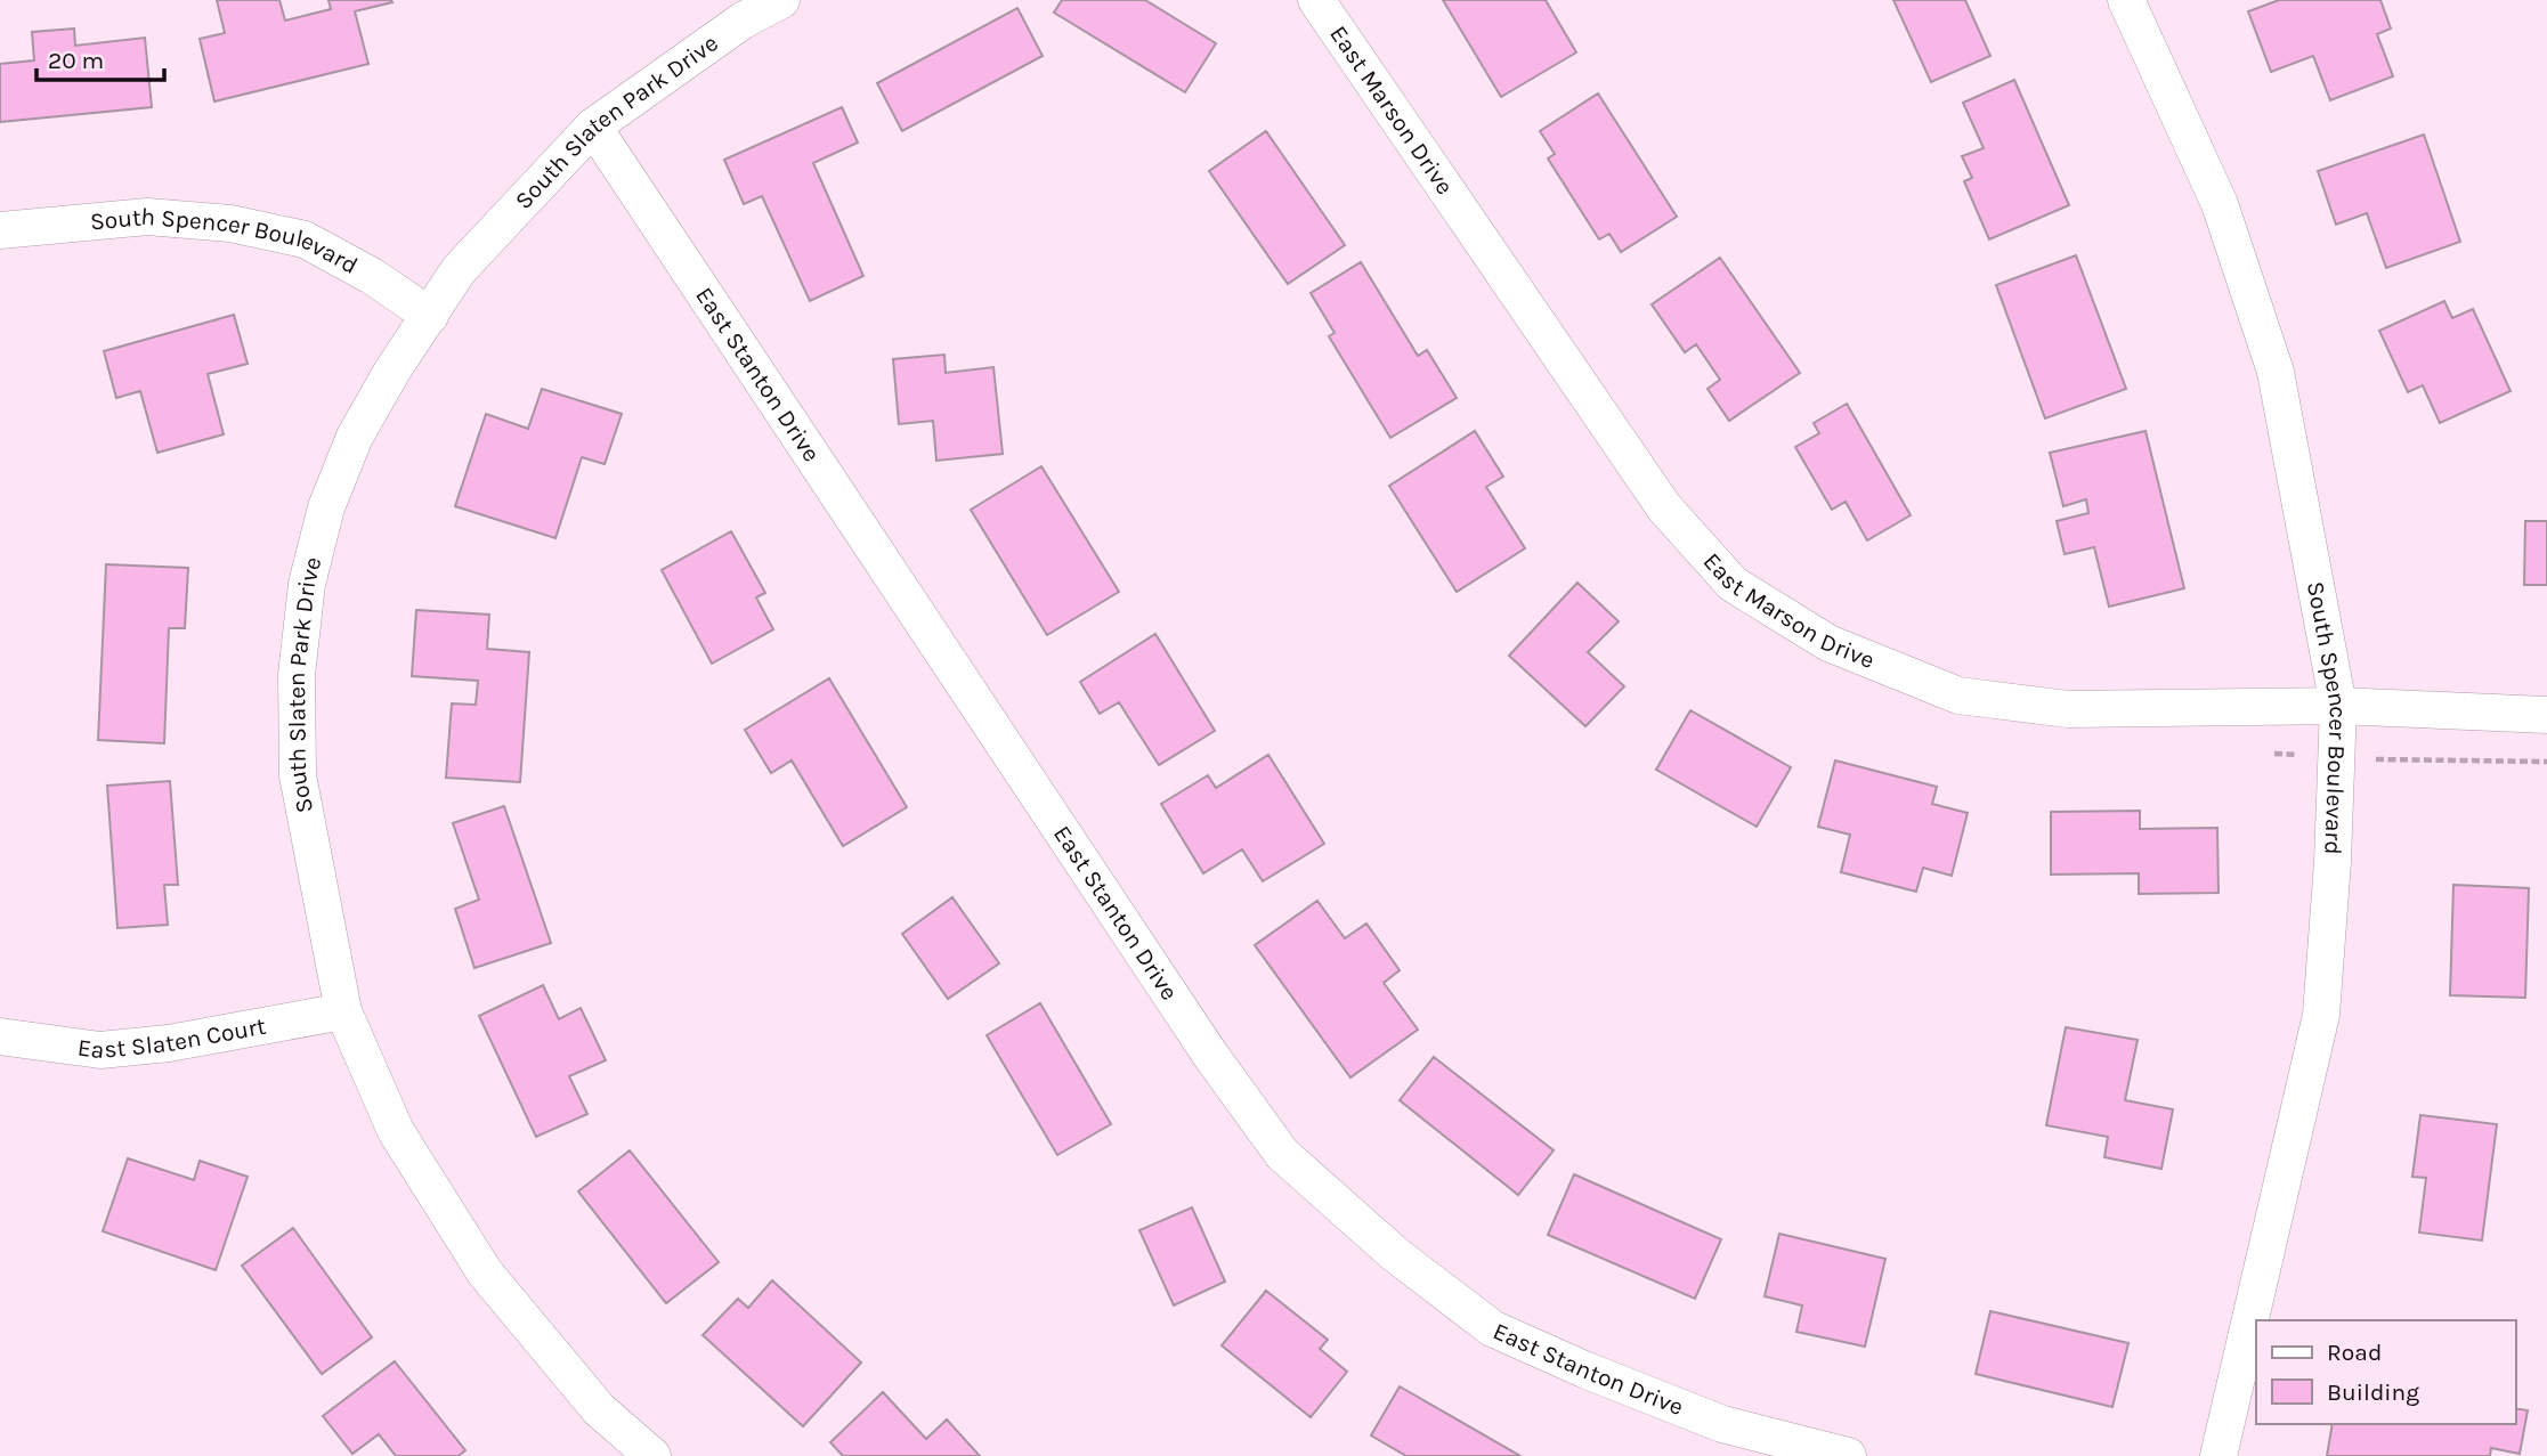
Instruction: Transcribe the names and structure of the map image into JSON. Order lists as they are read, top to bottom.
{
  "streets": {
    "street": [
      "East Marson Drive",
      "South Slaten Park Drive",
      "South Spencer Boulevard",
      "East Stanton Drive",
      "East Slaten Court"
    ]
  },
  "crossings": [
    ["East Marson Drive", "South Spencer Boulevard"],
    ["South Slaten Park Drive", "South Spencer Boulevard"],
    ["South Slaten Park Drive", "East Stanton Drive"],
    ["South Slaten Park Drive", "East Slaten Court"]
  ],
  "legend": ["Road", "Building"],
  "scale_bar": "20 m"
}
